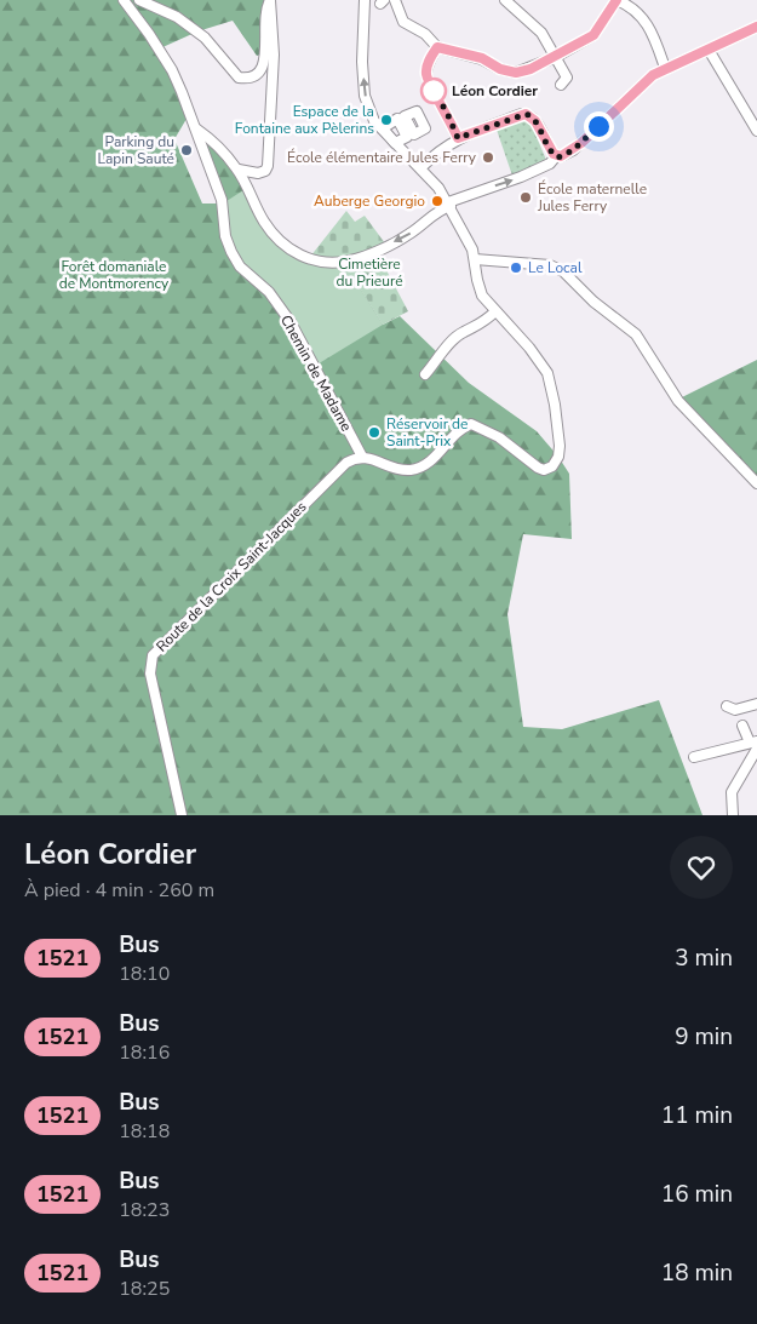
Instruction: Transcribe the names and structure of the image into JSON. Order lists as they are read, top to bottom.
{
  "streets": {
    "street": ["Chemin de Madame", "Route de la Croix Saint-Jacques"]
  },
  "crossings": [
    ["Chemin de Madame", "Route de la Croix Saint-Jacques"]
  ],
  "parks": ["Cimetière du Prieuré", "Forêt domaniale de Montmorency"],
  "places": [
    "Léon Cordier",
    "Espace de la Fontaine aux Pèlerins",
    "Parking du Lapin Sauté",
    "École élémentaire Jules Ferry",
    "École maternelle Jules Ferry",
    "Auberge Georgio",
    "Le Local",
    "Réservoir de Saint-Prix"
  ],
  "lines": ["bus line 1521"],
  "page": {
    "heading": ["Léon Cordier", "À pied · 4 min · 260 m"],
    "list": [
      {
        "mark": "1521",
        "name": "Bus",
        "note": "18:10",
        "value": "3 min"
      },
      {
        "mark": "1521",
        "name": "Bus",
        "note": "18:16",
        "value": "9 min"
      },
      {
        "mark": "1521",
        "name": "Bus",
        "note": "18:18",
        "value": "11 min"
      },
      {
        "mark": "1521",
        "name": "Bus",
        "note": "18:23",
        "value": "16 min"
      },
      {
        "mark": "1521",
        "name": "Bus",
        "note": "18:25",
        "value": "18 min"
      }
    ]
  }
}
